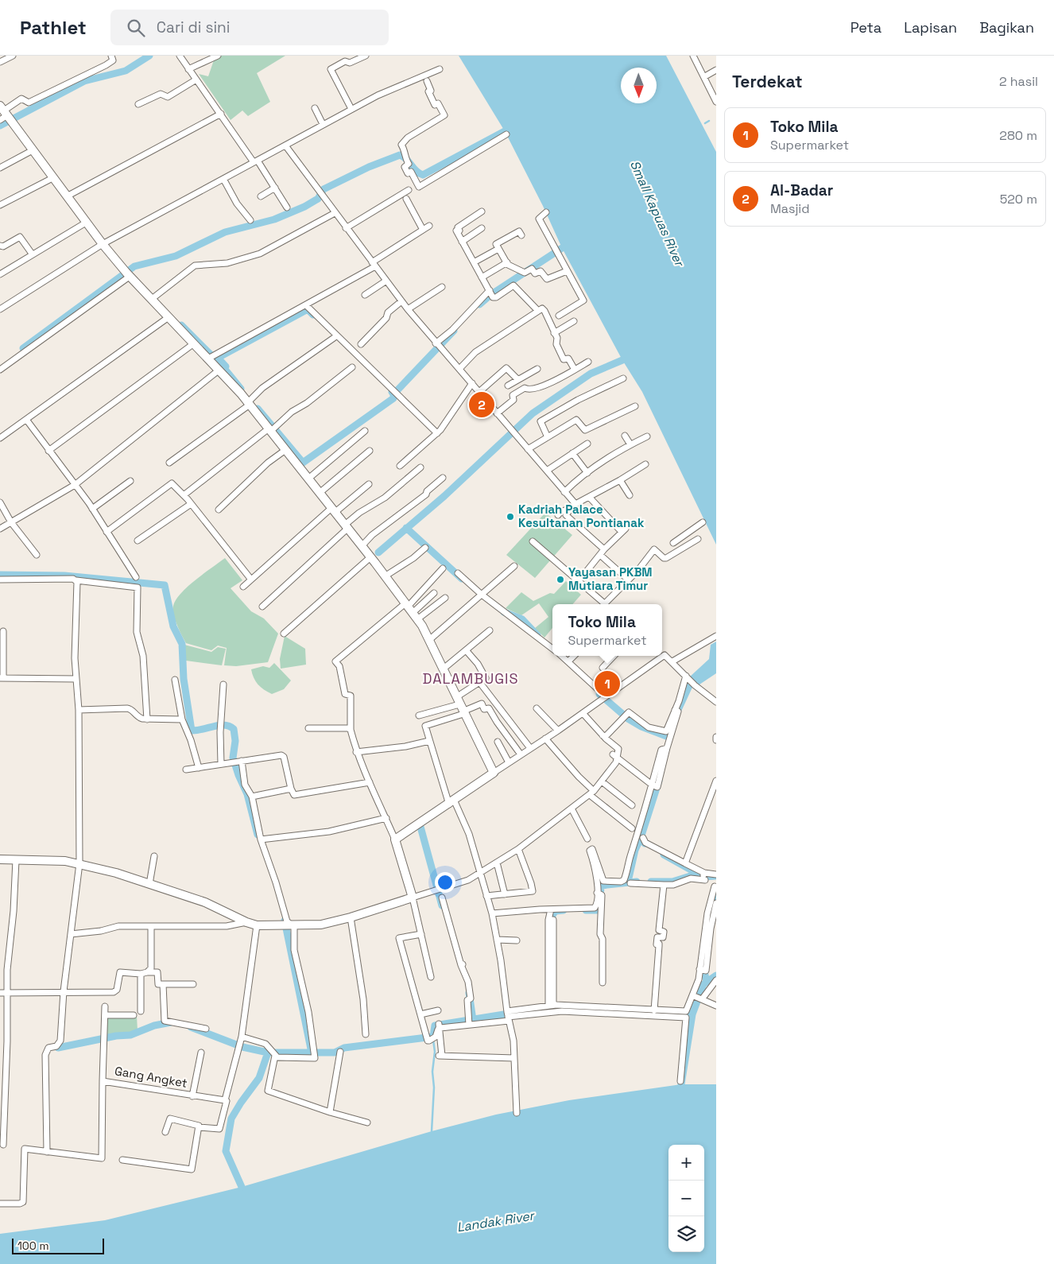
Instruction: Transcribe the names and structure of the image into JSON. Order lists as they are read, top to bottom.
{
  "streets": {
    "street": ["Gang Angket"]
  },
  "districts": ["DALAMBUGIS"],
  "water": ["Small Kapuas River", "Landak River"],
  "places": ["Kadriah Palace Kesultanan Pontianak", "Yayasan PKBM Mutiara Timur"],
  "scale_bar": "100 m",
  "north": "bottom",
  "page": {
    "header": "Pathlet",
    "search": "Cari di sini",
    "nav": ["Peta", "Lapisan", "Bagikan"],
    "heading": ["Terdekat", "2 hasil"],
    "list": [
      {
        "mark": "1",
        "name": "Toko Mila",
        "note": "Supermarket",
        "value": "280 m"
      },
      {
        "mark": "2",
        "name": "Al-Badar",
        "note": "Masjid",
        "value": "520 m"
      }
    ],
    "pins": ["2", "1"],
    "popup": ["Toko Mila", "Supermarket"],
    "map_buttons": ["+", "−"],
    "scale": "100 m"
  }
}
